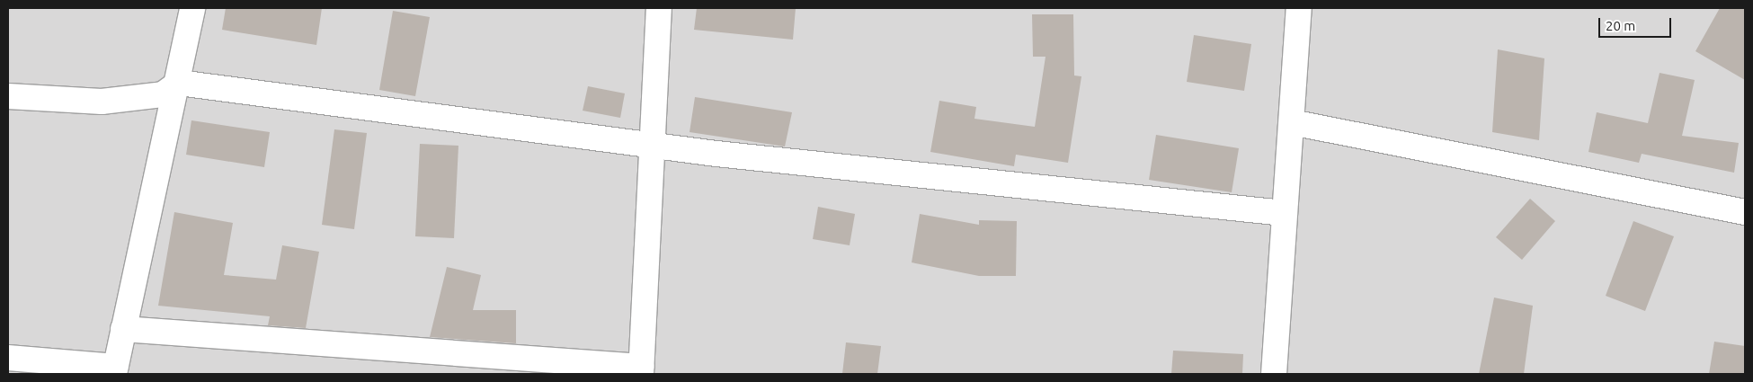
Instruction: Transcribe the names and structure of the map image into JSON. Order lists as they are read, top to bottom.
{
  "scale_bar": "20 m"
}
